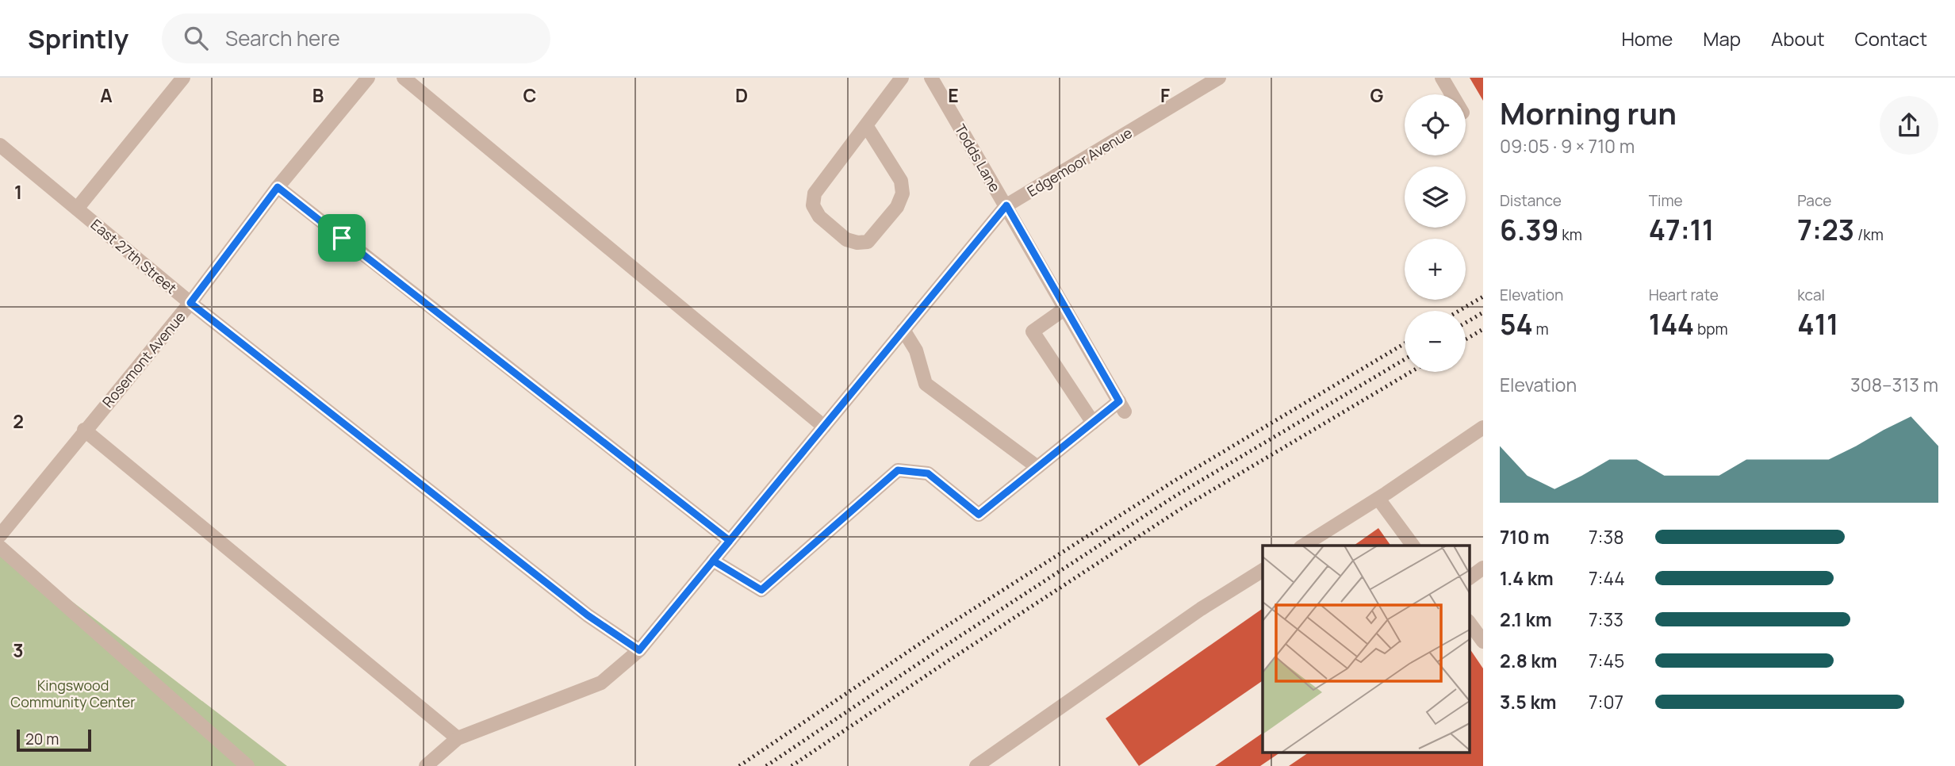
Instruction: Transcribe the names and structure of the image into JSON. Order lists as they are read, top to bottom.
{
  "streets": {
    "street": [
      "Todds Lane",
      "Edgemoor Avenue",
      "East 27th Street",
      "Rosemont Avenue"
    ]
  },
  "crossings": [
    ["Todds Lane", "Edgemoor Avenue"],
    ["Edgemoor Avenue", "East 27th Street"],
    ["East 27th Street", "Rosemont Avenue"]
  ],
  "parks": ["Kingswood Community Center"],
  "scale_bar": "20 m",
  "page": {
    "header": "Sprintly",
    "search": "Search here",
    "nav": [
      "Home",
      "Map",
      "About",
      "Contact"
    ],
    "heading": ["Morning run", "09:05 · 9 × 710 m"],
    "map_buttons": ["+", "−"],
    "stats": [
      ["Distance", "6.39 km"],
      ["Time", "47:11"],
      ["Pace", "7:23 /km"],
      ["Elevation", "54 m"],
      ["Heart rate", "144 bpm"],
      ["kcal", "411"]
    ],
    "chart": ["Elevation", "308–313 m"],
    "list": [
      {
        "name": "710 m",
        "note": "7:38"
      },
      {
        "name": "1.4 km",
        "note": "7:44"
      },
      {
        "name": "2.1 km",
        "note": "7:33"
      },
      {
        "name": "2.8 km",
        "note": "7:45"
      },
      {
        "name": "3.5 km",
        "note": "7:07"
      }
    ],
    "scale": "20 m"
  },
  "grid": {
    "columns": [
      "A",
      "B",
      "C",
      "D",
      "E",
      "F",
      "G"
    ],
    "rows": ["1", "2", "3"]
  }
}
